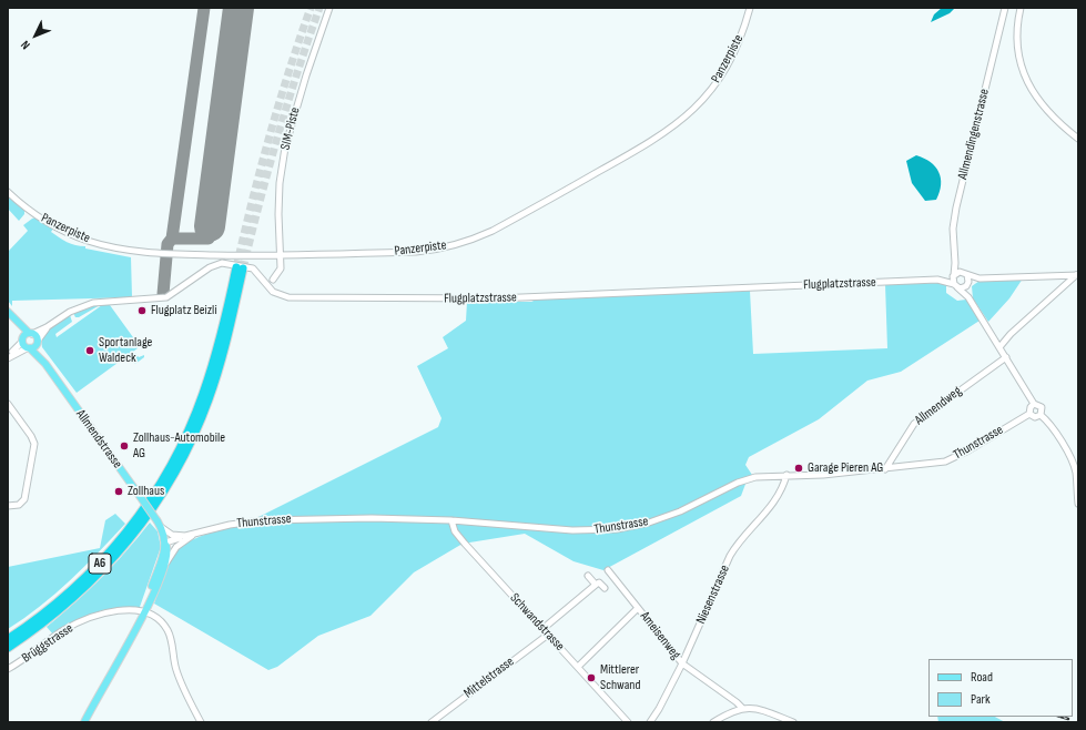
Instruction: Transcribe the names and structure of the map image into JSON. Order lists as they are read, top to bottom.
{
  "streets": {
    "highway": ["A6"],
    "main road": ["Allmendstrasse"],
    "street": [
      "Panzerpiste",
      "SIM-Piste",
      "Allmendingenstrasse",
      "Flugplatzstrasse",
      "Allmendweg",
      "Thunstrasse",
      "Niesenstrasse",
      "Schwandstrasse",
      "Ameisenweg",
      "Brüggstrasse",
      "Mittelstrasse"
    ]
  },
  "crossings": [
    ["Panzerpiste", "SIM-Piste"],
    ["Allmendingenstrasse", "Flugplatzstrasse"],
    ["Allmendweg", "Thunstrasse"],
    ["Allmendstrasse", "Thunstrasse"],
    ["Thunstrasse", "Niesenstrasse"],
    ["Thunstrasse", "Schwandstrasse"],
    ["Niesenstrasse", "Ameisenweg"],
    ["Schwandstrasse", "Mittelstrasse"]
  ],
  "places": [
    "Flugplatz Beizli",
    "Sportanlage Waldeck",
    "Zollhaus-Automobile AG",
    "Garage Pieren AG",
    "Zollhaus",
    "Mittlerer Schwand"
  ],
  "legend": ["Road", "Park"],
  "north": "bottom left"
}
